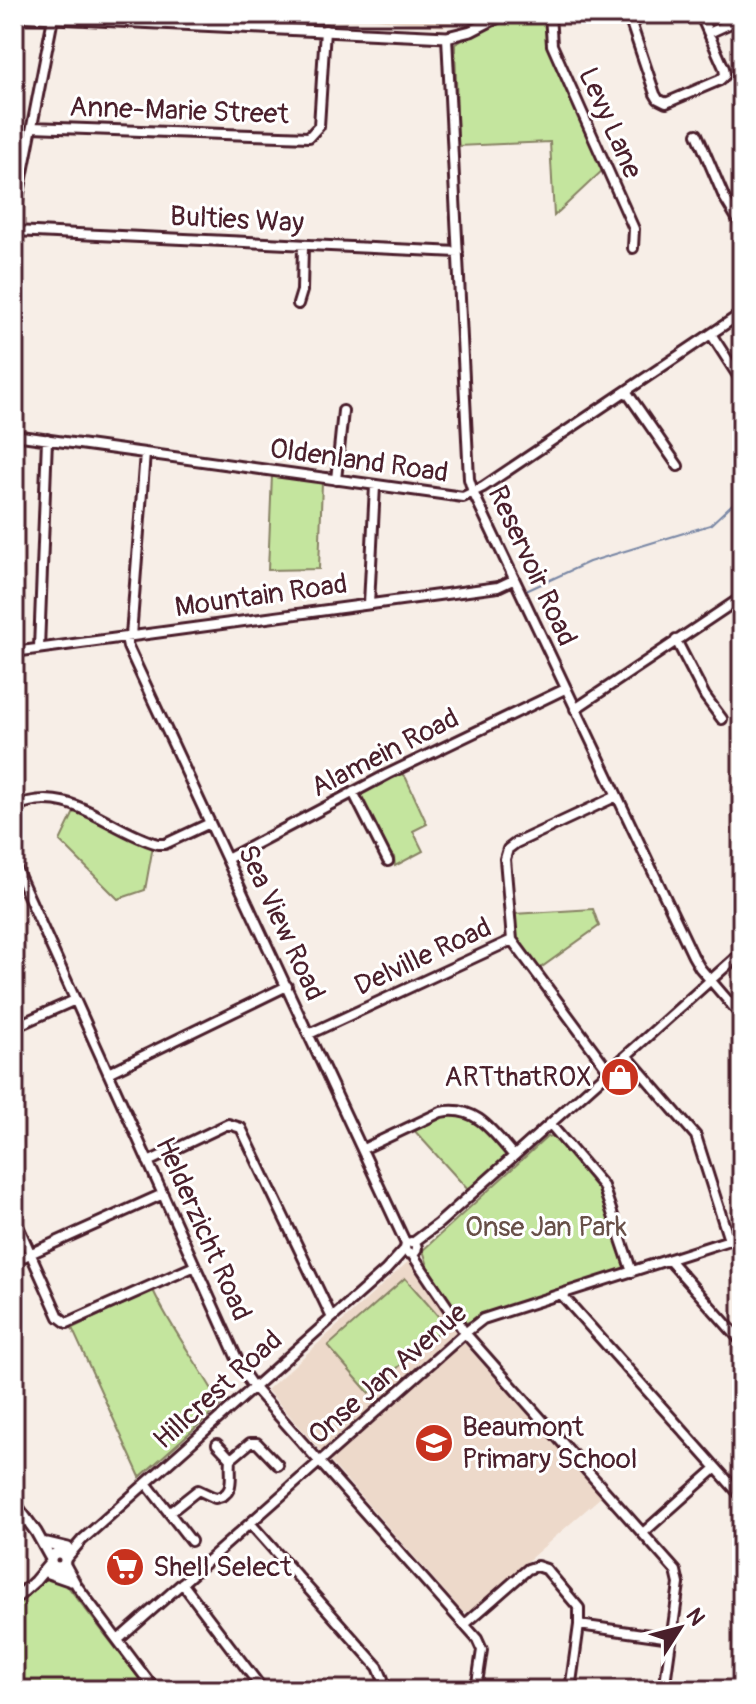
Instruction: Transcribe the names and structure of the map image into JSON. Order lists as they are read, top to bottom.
{
  "streets": {
    "street": [
      "Anne-Marie Street",
      "Levy Lane",
      "Bulties Way",
      "Oldenland Road",
      "Reservoir Road",
      "Mountain Road",
      "Alamein Road",
      "Sea View Road",
      "Delville Road",
      "Helderzicht Road",
      "Onse Jan Avenue",
      "Hillcrest Road"
    ]
  },
  "crossings": [
    ["Bulties Way", "Reservoir Road"],
    ["Oldenland Road", "Reservoir Road"],
    ["Oldenland Road", "Sea View Road"],
    ["Reservoir Road", "Mountain Road"],
    ["Reservoir Road", "Alamein Road"],
    ["Reservoir Road", "Hillcrest Road"],
    ["Mountain Road", "Sea View Road"],
    ["Alamein Road", "Sea View Road"],
    ["Sea View Road", "Delville Road"],
    ["Sea View Road", "Onse Jan Avenue"],
    ["Sea View Road", "Hillcrest Road"],
    ["Helderzicht Road", "Onse Jan Avenue"],
    ["Helderzicht Road", "Hillcrest Road"]
  ],
  "parks": ["Onse Jan Park"],
  "places": {
    "shop": ["ARTthatROX"],
    "school or university": ["Beaumont Primary School"],
    "supermarket": ["Shell Select"]
  },
  "north": "top right"
}
